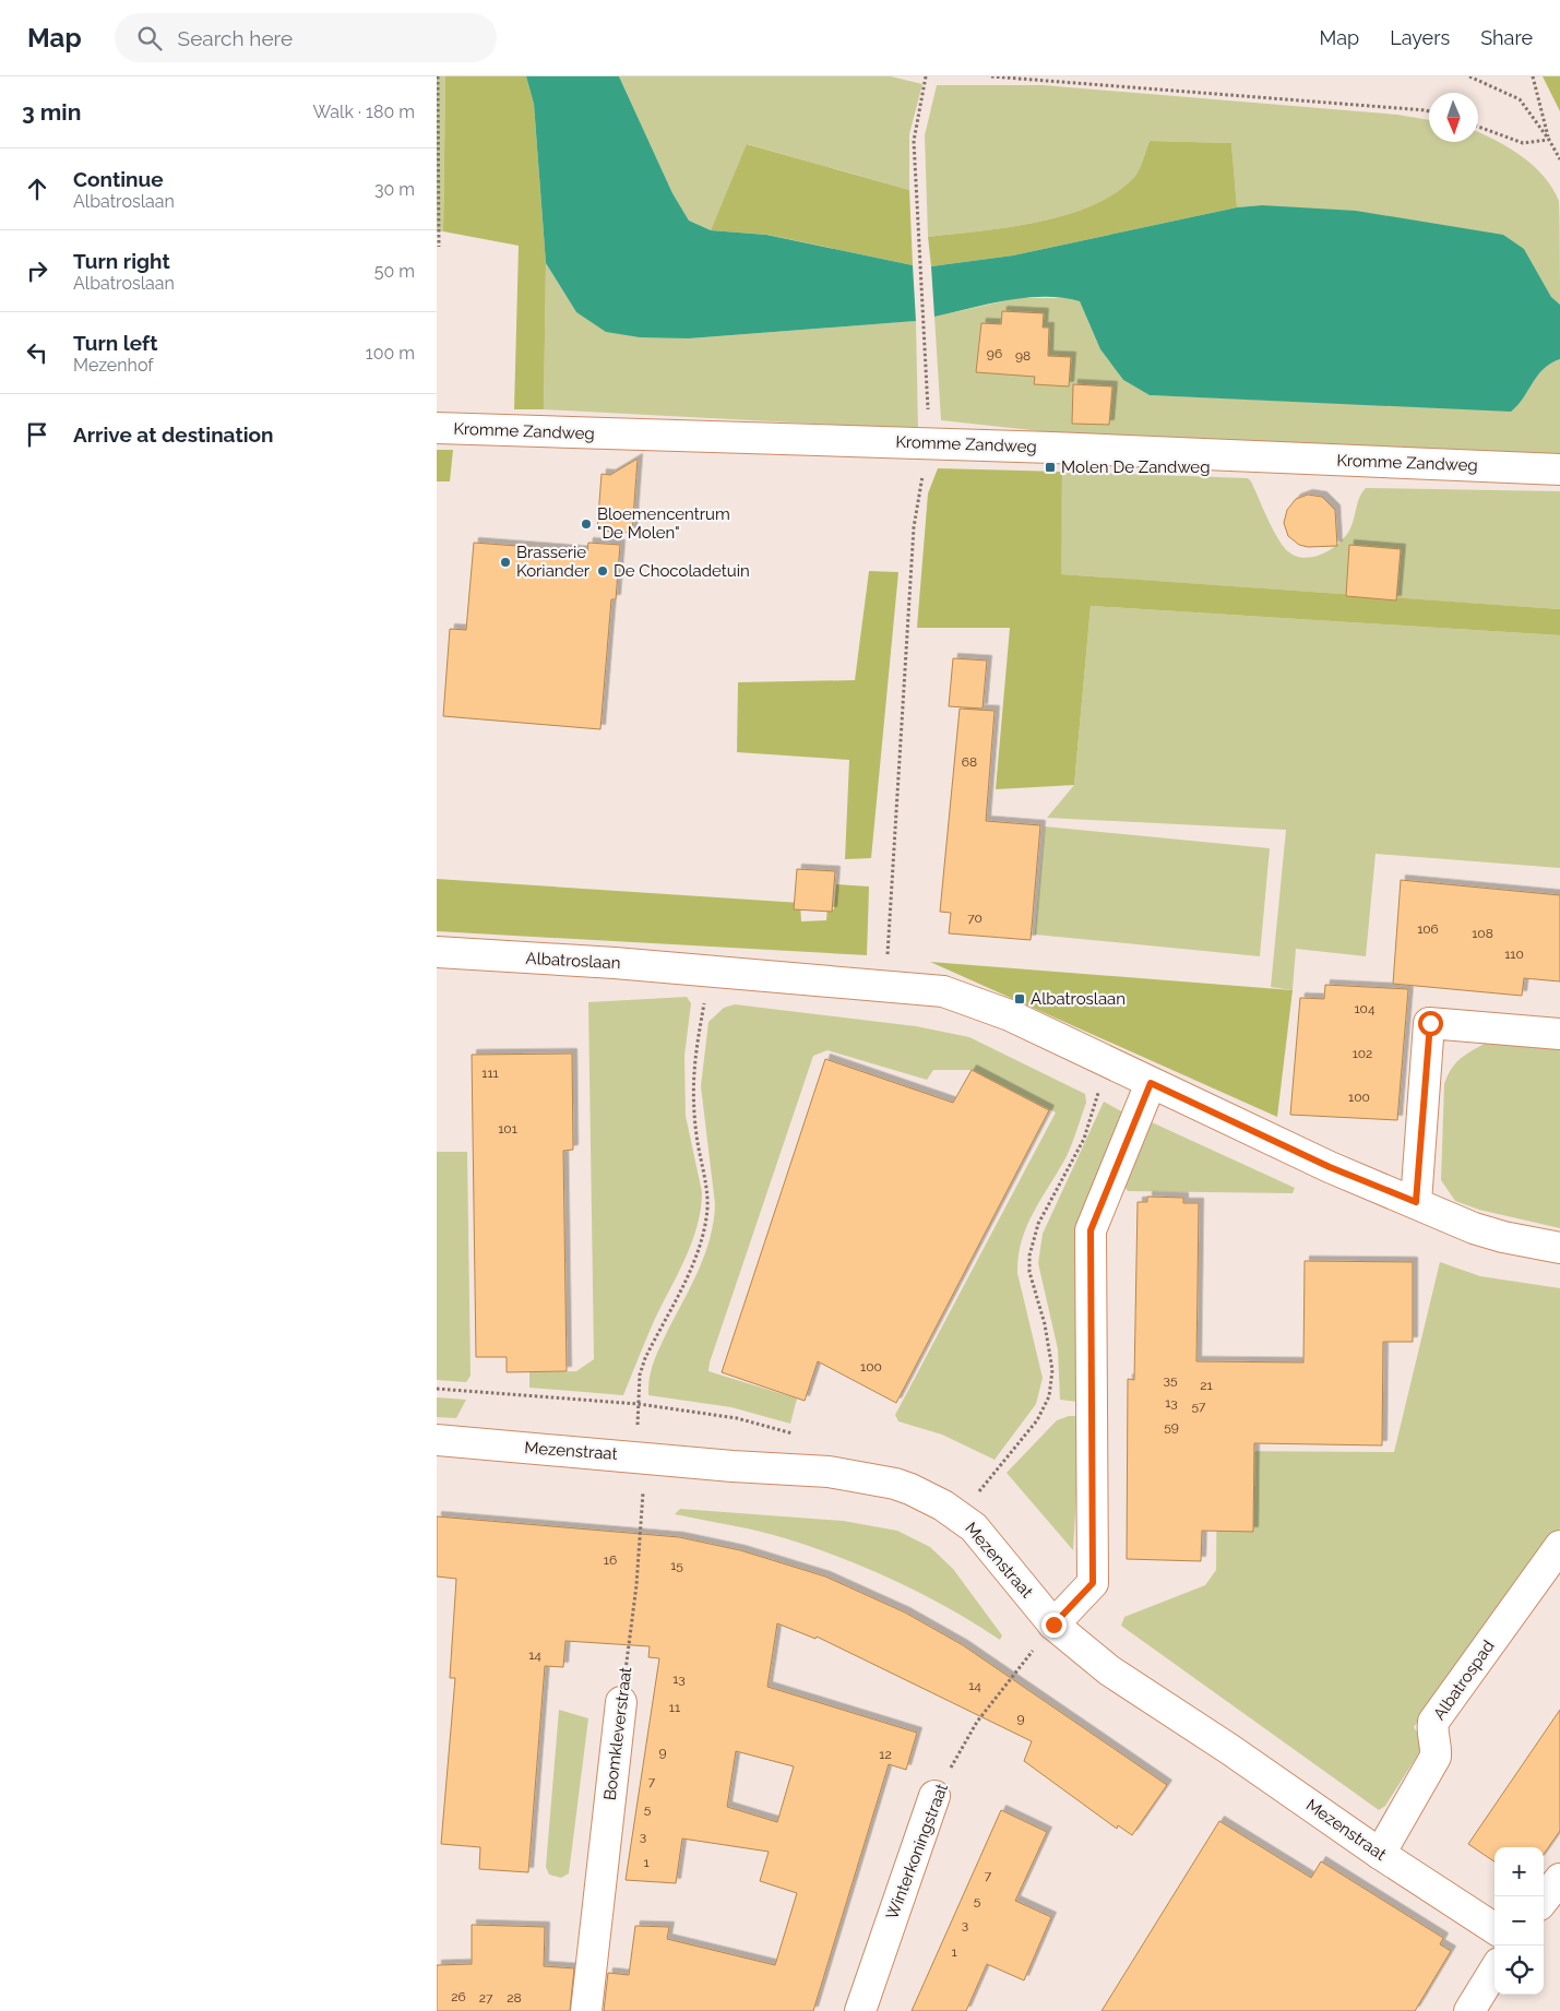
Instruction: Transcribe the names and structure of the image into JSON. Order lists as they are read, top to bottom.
{
  "streets": {
    "street": [
      "Kromme Zandweg",
      "Albatroslaan",
      "Mezenstraat",
      "Albatrospad",
      "Boomkleverstraat",
      "Winterkoningstraat"
    ]
  },
  "crossings": [
    ["Albatroslaan", "Boomkleverstraat"],
    ["Mezenstraat", "Albatrospad"],
    ["Mezenstraat", "Boomkleverstraat"],
    ["Mezenstraat", "Winterkoningstraat"]
  ],
  "places": {
    "transit": ["Molen De Zandweg", "Albatroslaan"],
    "other": ["Bloemencentrum \"De Molen\"", "Brasserie Koriander", "De Chocoladetuin"]
  },
  "house_numbers": [
    "96",
    "98",
    "68",
    "70",
    "106",
    "108",
    "110",
    "104",
    "102",
    "111",
    "100",
    "101",
    "100",
    "35",
    "21",
    "13",
    "57",
    "59",
    "16",
    "15",
    "14",
    "13",
    "14",
    "11",
    "9",
    "9",
    "12",
    "7",
    "5",
    "3",
    "1",
    "7",
    "5",
    "3",
    "1",
    "26",
    "27",
    "28"
  ],
  "north": "bottom",
  "page": {
    "header": "Map",
    "search": "Search here",
    "nav": ["Map", "Layers", "Share"],
    "heading": ["3 min", "Walk · 180 m"],
    "list": [
      ["Continue", "Albatroslaan", "30 m"],
      ["Turn right", "Albatroslaan", "50 m"],
      ["Turn left", "Mezenhof", "100 m"],
      "Arrive at destination"
    ],
    "map_buttons": ["+", "−"]
  }
}
